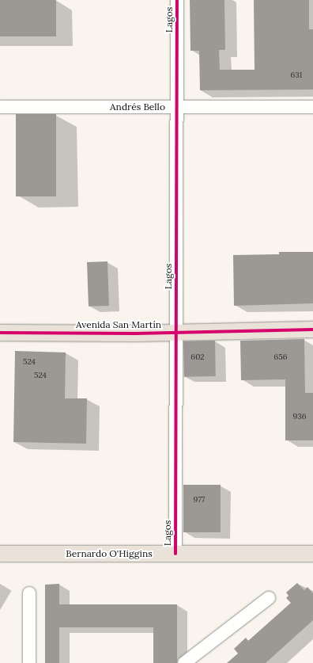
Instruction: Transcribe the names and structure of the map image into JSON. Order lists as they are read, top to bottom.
{
  "streets": {
    "main road": ["Avenida San Martín", "Bernardo O'Higgins"],
    "street": ["Lagos", "Andrés Bello"]
  },
  "crossings": [
    ["Lagos", "Andrés Bello"],
    ["Lagos", "Avenida San Martín"],
    ["Lagos", "Bernardo O'Higgins"]
  ],
  "house_numbers": [
    "631",
    "602",
    "656",
    "524",
    "524",
    "936",
    "977"
  ]
}
